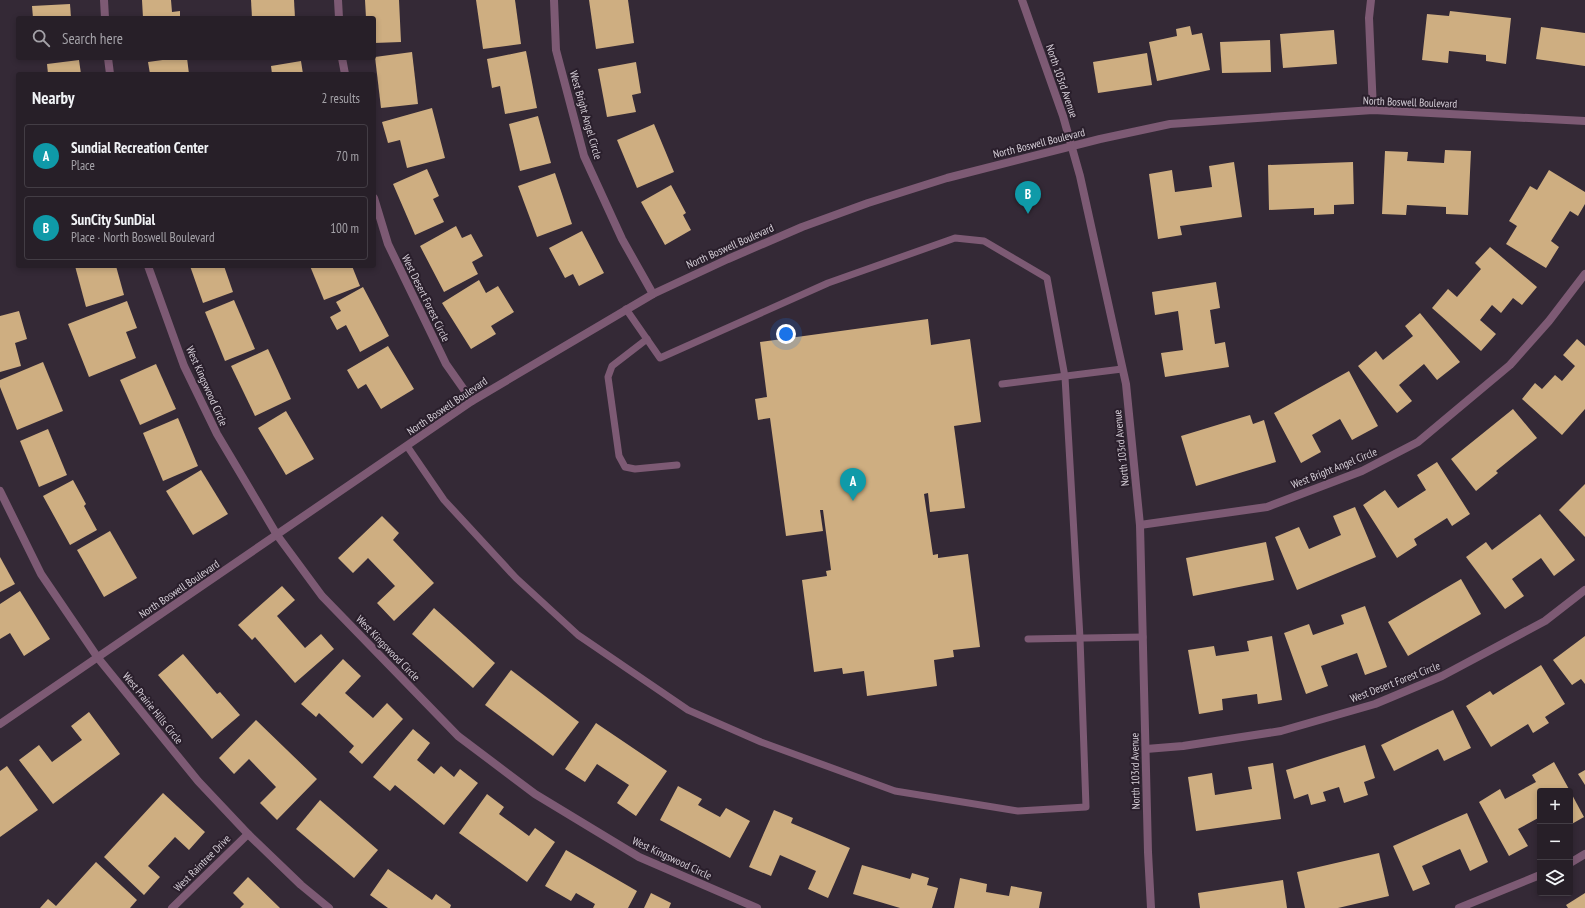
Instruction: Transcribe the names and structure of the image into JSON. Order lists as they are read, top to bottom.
{
  "streets": {
    "street": [
      "North 103rd Avenue",
      "North Boswell Boulevard",
      "West Bright Angel Circle",
      "West Desert Forest Circle",
      "West Kingswood Circle",
      "West Prairie Hills Circle",
      "West Raintree Drive"
    ]
  },
  "crossings": [
    ["North 103rd Avenue", "North Boswell Boulevard"],
    ["North 103rd Avenue", "West Bright Angel Circle"],
    ["North 103rd Avenue", "West Desert Forest Circle"],
    ["North Boswell Boulevard", "West Bright Angel Circle"],
    ["North Boswell Boulevard", "West Desert Forest Circle"],
    ["North Boswell Boulevard", "West Kingswood Circle"],
    ["North Boswell Boulevard", "West Prairie Hills Circle"],
    ["West Prairie Hills Circle", "West Raintree Drive"]
  ],
  "page": {
    "search": "Search here",
    "heading": ["Nearby", "2 results"],
    "list": [
      {
        "mark": "A",
        "name": "Sundial Recreation Center",
        "note": "Place",
        "value": "70 m"
      },
      {
        "mark": "B",
        "name": "SunCity SunDial",
        "note": "Place · North Boswell Boulevard",
        "value": "100 m"
      }
    ],
    "pins": ["B", "A"],
    "map_buttons": ["+", "−"]
  }
}
